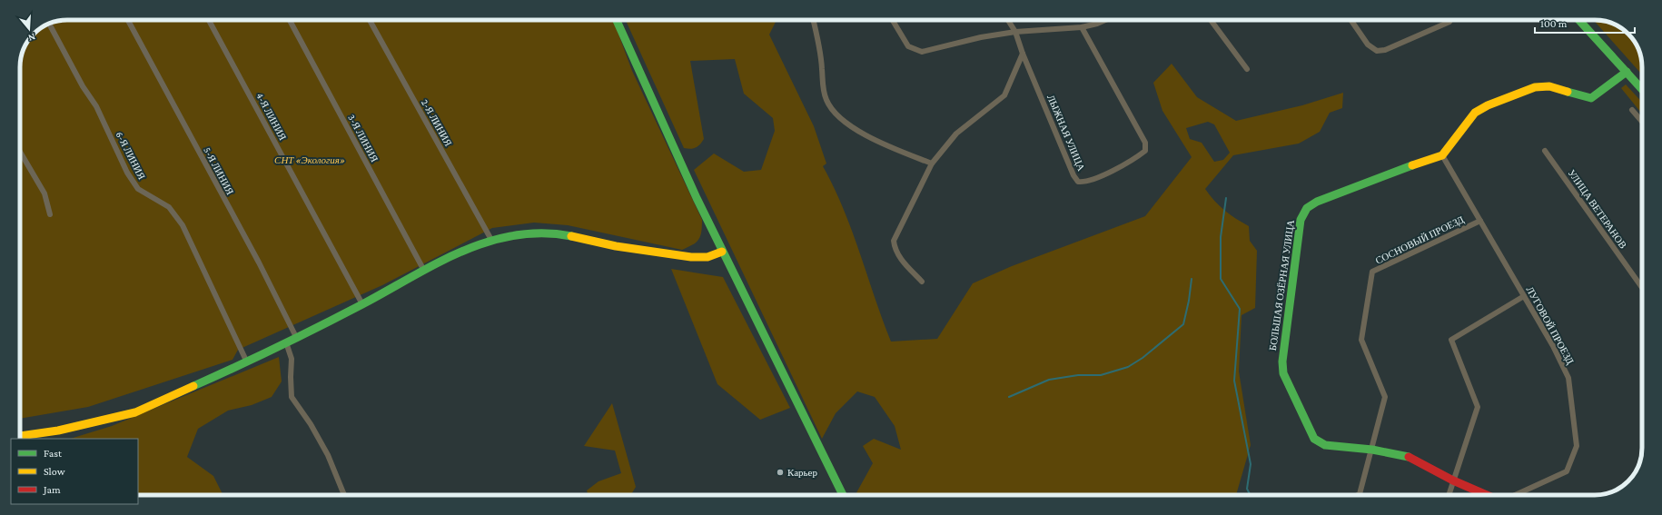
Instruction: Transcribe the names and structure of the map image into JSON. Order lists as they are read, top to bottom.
{
  "streets": {
    "street": [
      "4-Я ЛИНИЯ",
      "2-Я ЛИНИЯ",
      "ЛЫЖНАЯ УЛИЦА",
      "3-Я ЛИНИЯ",
      "6-Я ЛИНИЯ",
      "5-Я ЛИНИЯ",
      "УЛИЦА ВЕТЕРАНОВ",
      "СОСНОВЫЙ ПРОЕЗД",
      "БОЛЬШАЯ ОЗЁРНАЯ УЛИЦА",
      "ЛУГОВОЙ ПРОЕЗД"
    ]
  },
  "crossings": [
    ["СОСНОВЫЙ ПРОЕЗД", "БОЛЬШАЯ ОЗЁРНАЯ УЛИЦА"],
    ["СОСНОВЫЙ ПРОЕЗД", "ЛУГОВОЙ ПРОЕЗД"],
    ["БОЛЬШАЯ ОЗЁРНАЯ УЛИЦА", "ЛУГОВОЙ ПРОЕЗД"]
  ],
  "parks": ["СНТ «Экология»"],
  "places": ["Карьер"],
  "legend": ["Fast", "Slow", "Jam"],
  "scale_bar": "100 m",
  "north": "bottom"
}
